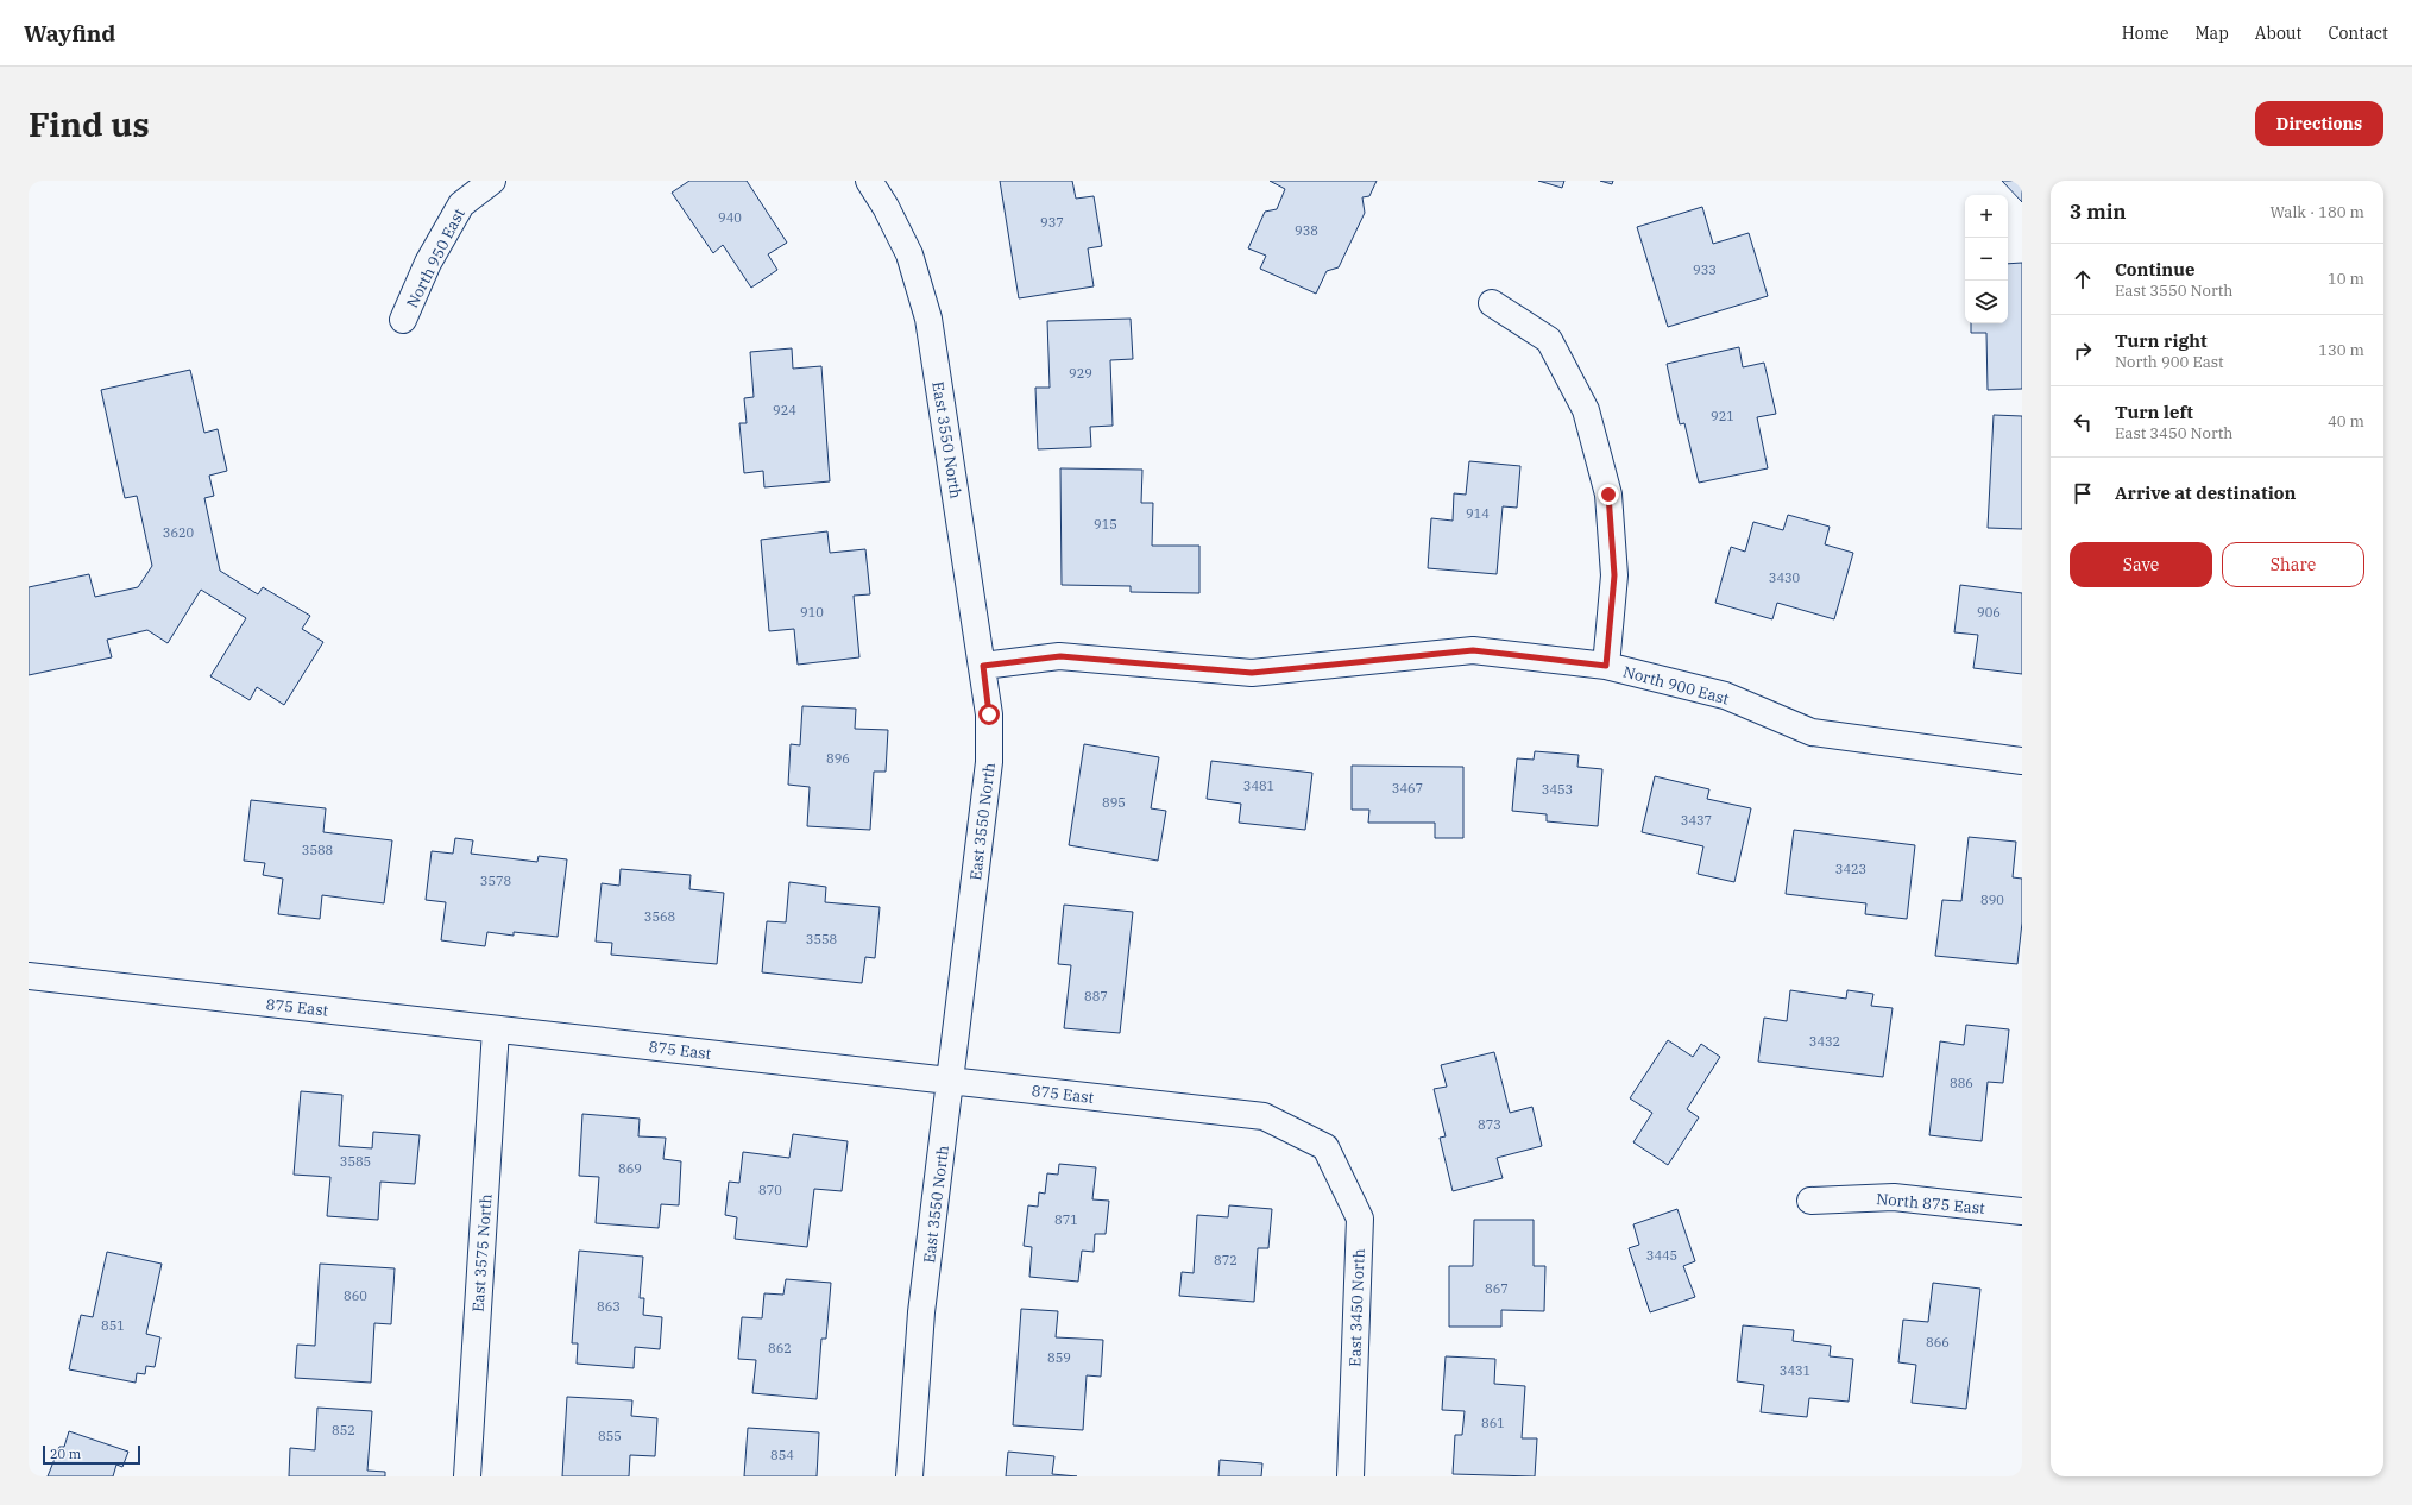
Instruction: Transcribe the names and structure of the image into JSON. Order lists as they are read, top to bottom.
{
  "streets": {
    "street": [
      "North 950 East",
      "East 3550 North",
      "North 900 East",
      "875 East",
      "North 875 East",
      "East 3575 North",
      "East 3450 North"
    ]
  },
  "crossings": [
    ["East 3550 North", "North 900 East"],
    ["East 3550 North", "875 East"],
    ["875 East", "East 3575 North"],
    ["875 East", "East 3450 North"]
  ],
  "house_numbers": [
    "940",
    "937",
    "938",
    "933",
    "929",
    "924",
    "921",
    "914",
    "915",
    "3620",
    "3430",
    "910",
    "906",
    "896",
    "3481",
    "3467",
    "3453",
    "895",
    "3437",
    "3588",
    "3423",
    "3578",
    "890",
    "3568",
    "3558",
    "887",
    "3432",
    "886",
    "873",
    "3585",
    "869",
    "870",
    "871",
    "3445",
    "872",
    "867",
    "860",
    "863",
    "851",
    "866",
    "862",
    "859",
    "3431",
    "861",
    "852",
    "855",
    "854"
  ],
  "scale_bar": "20 m",
  "page": {
    "header": "Wayfind",
    "nav": [
      "Home",
      "Map",
      "About",
      "Contact"
    ],
    "buttons": [
      "Directions",
      ["Save", "Share"]
    ],
    "title": "Find us",
    "heading": ["3 min", "Walk · 180 m"],
    "map_buttons": ["+", "−"],
    "list": [
      ["Continue", "East 3550 North", "10 m"],
      ["Turn right", "North 900 East", "130 m"],
      ["Turn left", "East 3450 North", "40 m"],
      "Arrive at destination"
    ],
    "scale": "20 m"
  }
}
